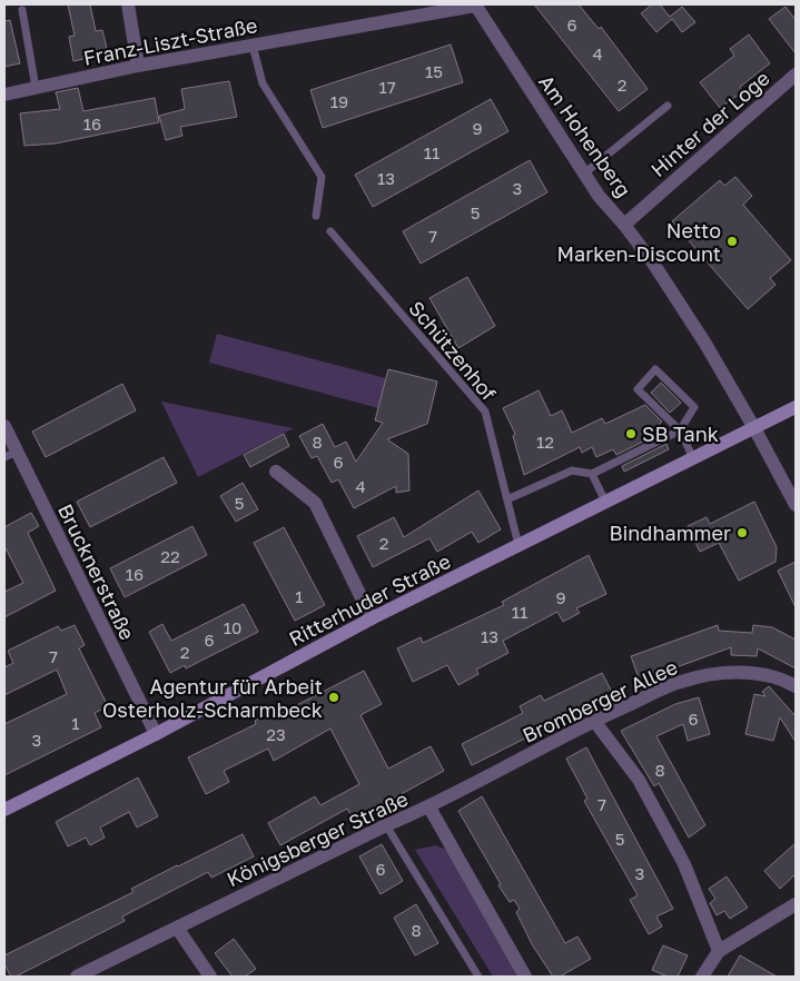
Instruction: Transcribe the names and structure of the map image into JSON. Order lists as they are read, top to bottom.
{
  "streets": {
    "street": [
      "Franz-Liszt-Straße",
      "Hinter der Loge",
      "Am Hohenberg",
      "Brucknerstraße",
      "Ritterhuder Straße",
      "Bromberger Allee",
      "Königsberger Straße"
    ],
    "lane": ["Schützenhof"]
  },
  "crossings": [
    ["Franz-Liszt-Straße", "Am Hohenberg"],
    ["Hinter der Loge", "Am Hohenberg"],
    ["Am Hohenberg", "Ritterhuder Straße"],
    ["Schützenhof", "Ritterhuder Straße"],
    ["Brucknerstraße", "Ritterhuder Straße"],
    ["Bromberger Allee", "Königsberger Straße"]
  ],
  "places": [
    "Netto Marken-Discount",
    "SB Tank",
    "Bindhammer",
    "Agentur für Arbeit Osterholz-Scharmbeck"
  ],
  "house_numbers": [
    "6",
    "4",
    "15",
    "2",
    "17",
    "19",
    "16",
    "9",
    "11",
    "13",
    "3",
    "5",
    "7",
    "8",
    "12",
    "6",
    "4",
    "5",
    "2",
    "22",
    "16",
    "1",
    "9",
    "11",
    "10",
    "13",
    "6",
    "2",
    "7",
    "6",
    "1",
    "23",
    "3",
    "8",
    "7",
    "5",
    "6",
    "3",
    "8"
  ]
}
